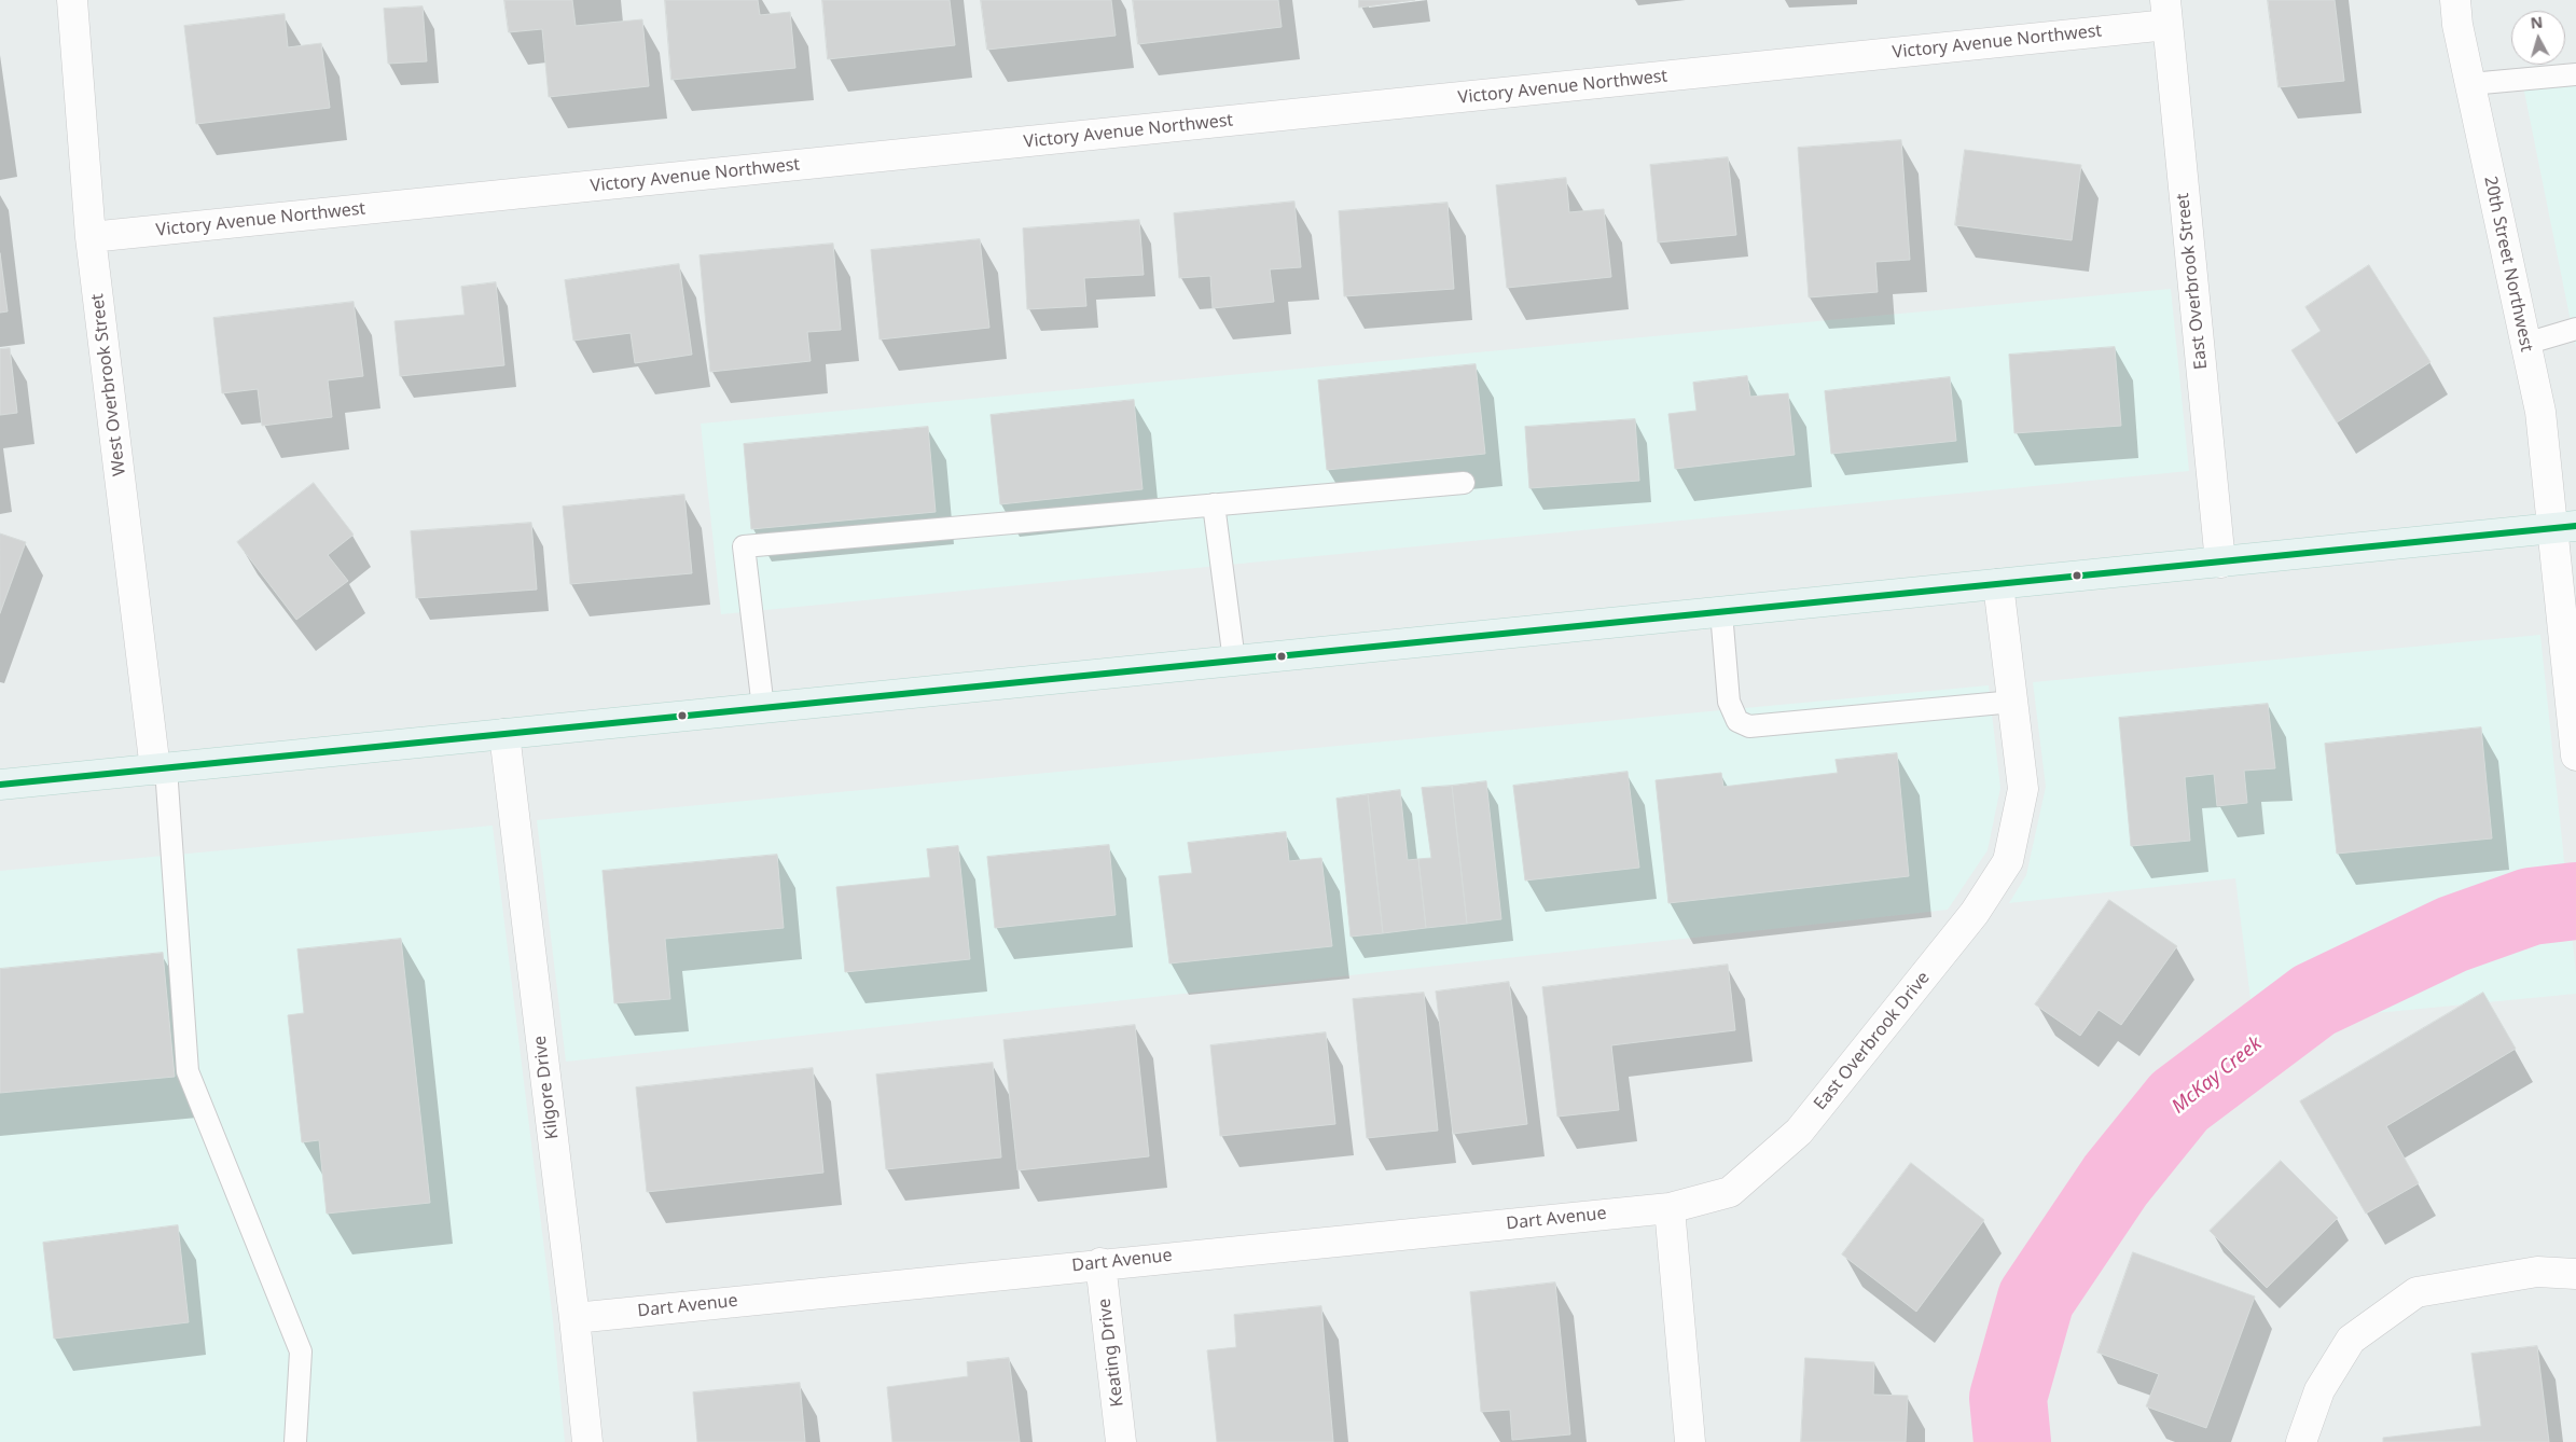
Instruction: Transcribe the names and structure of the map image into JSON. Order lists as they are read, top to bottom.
{
  "streets": {
    "street": [
      "Victory Avenue Northwest",
      "20th Street Northwest",
      "East Overbrook Street",
      "West Overbrook Street",
      "East Overbrook Drive",
      "Kilgore Drive",
      "Dart Avenue",
      "Keating Drive"
    ]
  },
  "crossings": [
    ["Victory Avenue Northwest", "East Overbrook Street"],
    ["Victory Avenue Northwest", "West Overbrook Street"],
    ["East Overbrook Drive", "Dart Avenue"],
    ["Kilgore Drive", "Dart Avenue"],
    ["Dart Avenue", "Keating Drive"]
  ],
  "water": ["McKay Creek"],
  "north": "top"
}
